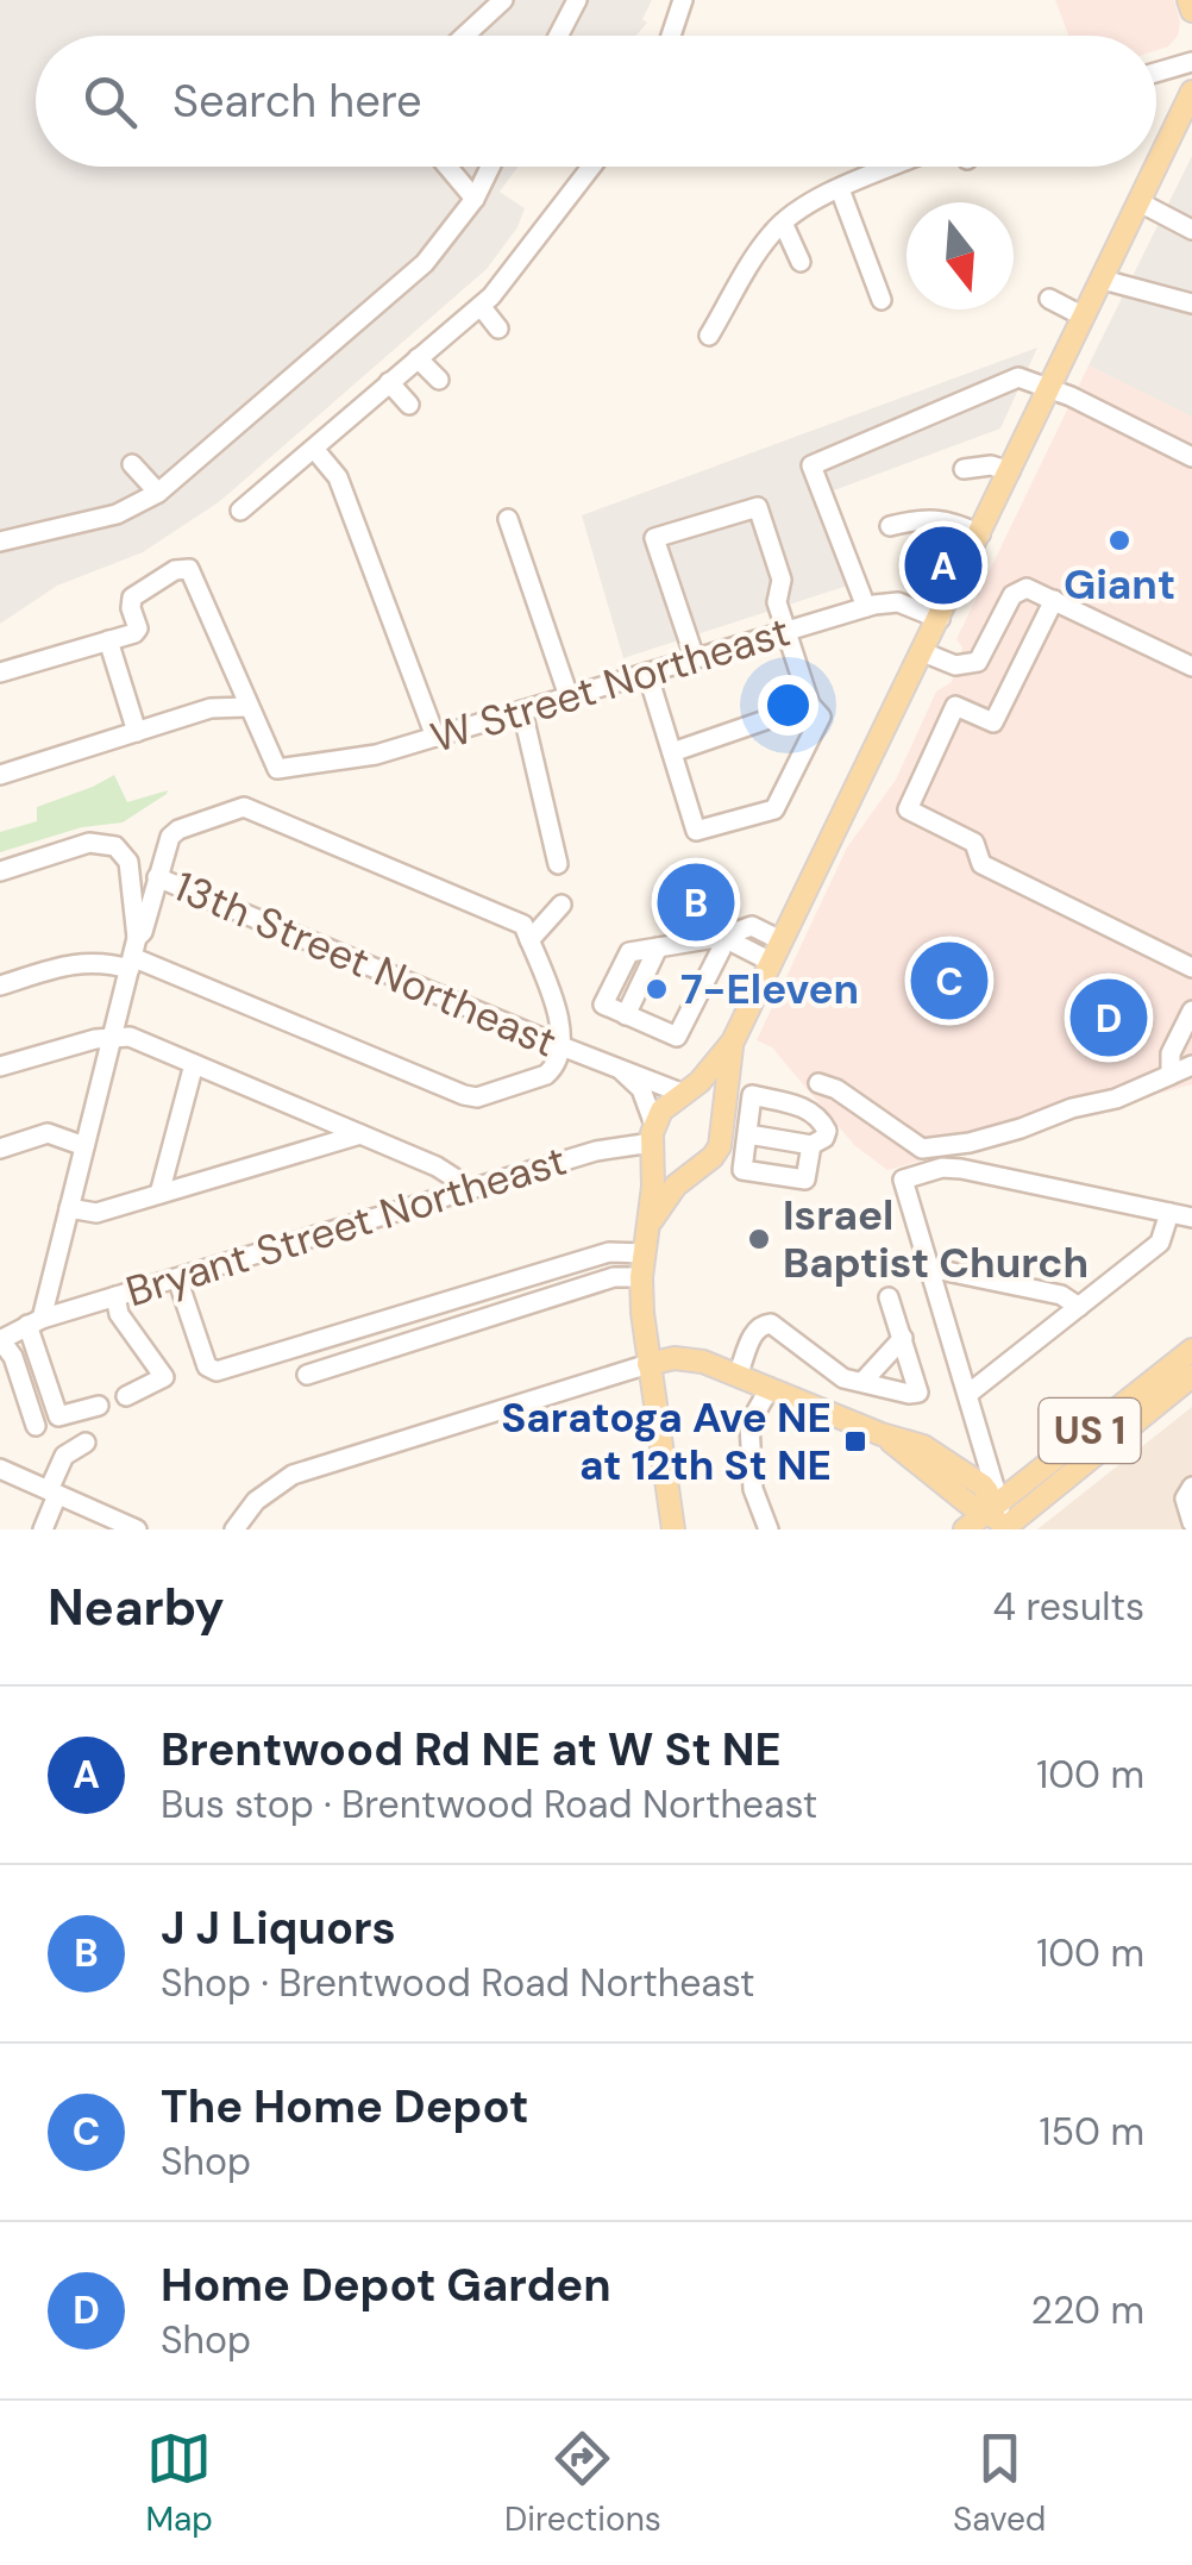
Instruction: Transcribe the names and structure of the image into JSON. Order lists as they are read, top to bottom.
{
  "streets": {
    "main road": ["US 1"],
    "street": ["W Street Northeast", "13th Street Northeast", "Bryant Street Northeast"]
  },
  "crossings": [
    ["13th Street Northeast", "Bryant Street Northeast"]
  ],
  "places": {
    "other": ["Giant", "7-Eleven", "Israel Baptist Church"],
    "transit": ["Saratoga Ave NE at 12th St NE"]
  },
  "north": "bottom",
  "page": {
    "search": "Search here",
    "pins": [
      "A",
      "B",
      "C",
      "D"
    ],
    "heading": ["Nearby", "4 results"],
    "list": [
      {
        "mark": "A",
        "name": "Brentwood Rd NE at W St NE",
        "note": "Bus stop · Brentwood Road Northeast",
        "value": "100 m"
      },
      {
        "mark": "B",
        "name": "J J Liquors",
        "note": "Shop · Brentwood Road Northeast",
        "value": "100 m"
      },
      {
        "mark": "C",
        "name": "The Home Depot",
        "note": "Shop",
        "value": "150 m"
      },
      {
        "mark": "D",
        "name": "Home Depot Garden",
        "note": "Shop",
        "value": "220 m"
      }
    ],
    "nav": ["Map", "Directions", "Saved"]
  }
}
